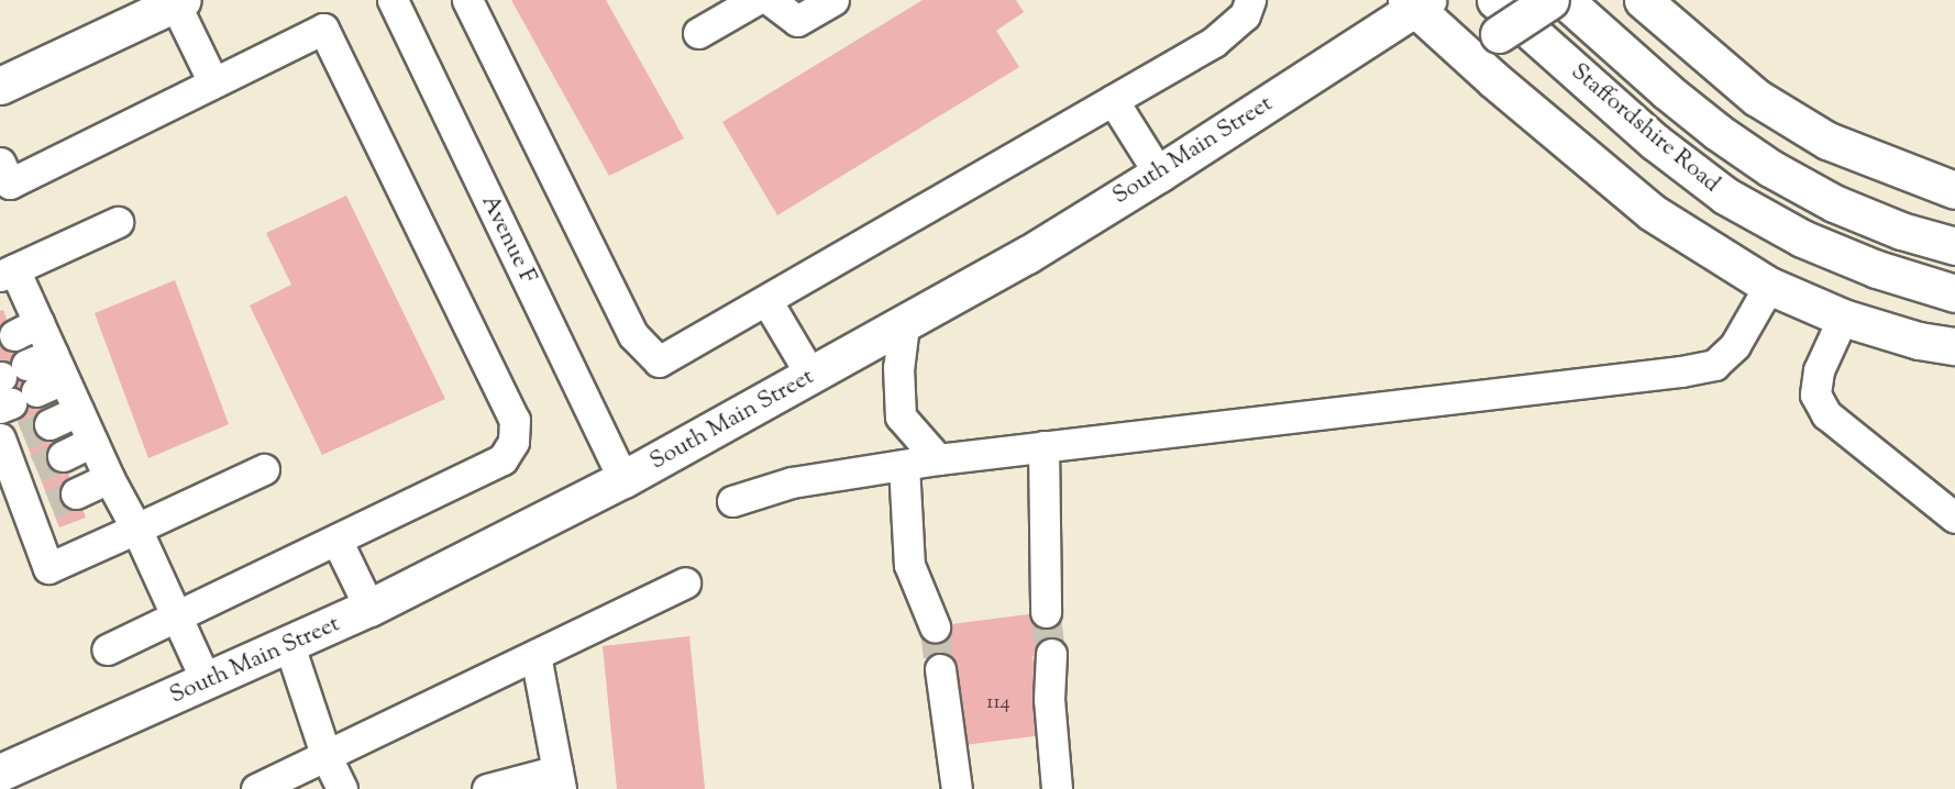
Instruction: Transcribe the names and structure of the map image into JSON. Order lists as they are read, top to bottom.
{
  "streets": {
    "main road": ["Staffordshire Road", "South Main Street"],
    "street": ["Avenue F"]
  },
  "crossings": [
    ["South Main Street", "Avenue F"]
  ],
  "house_numbers": ["114"]
}
